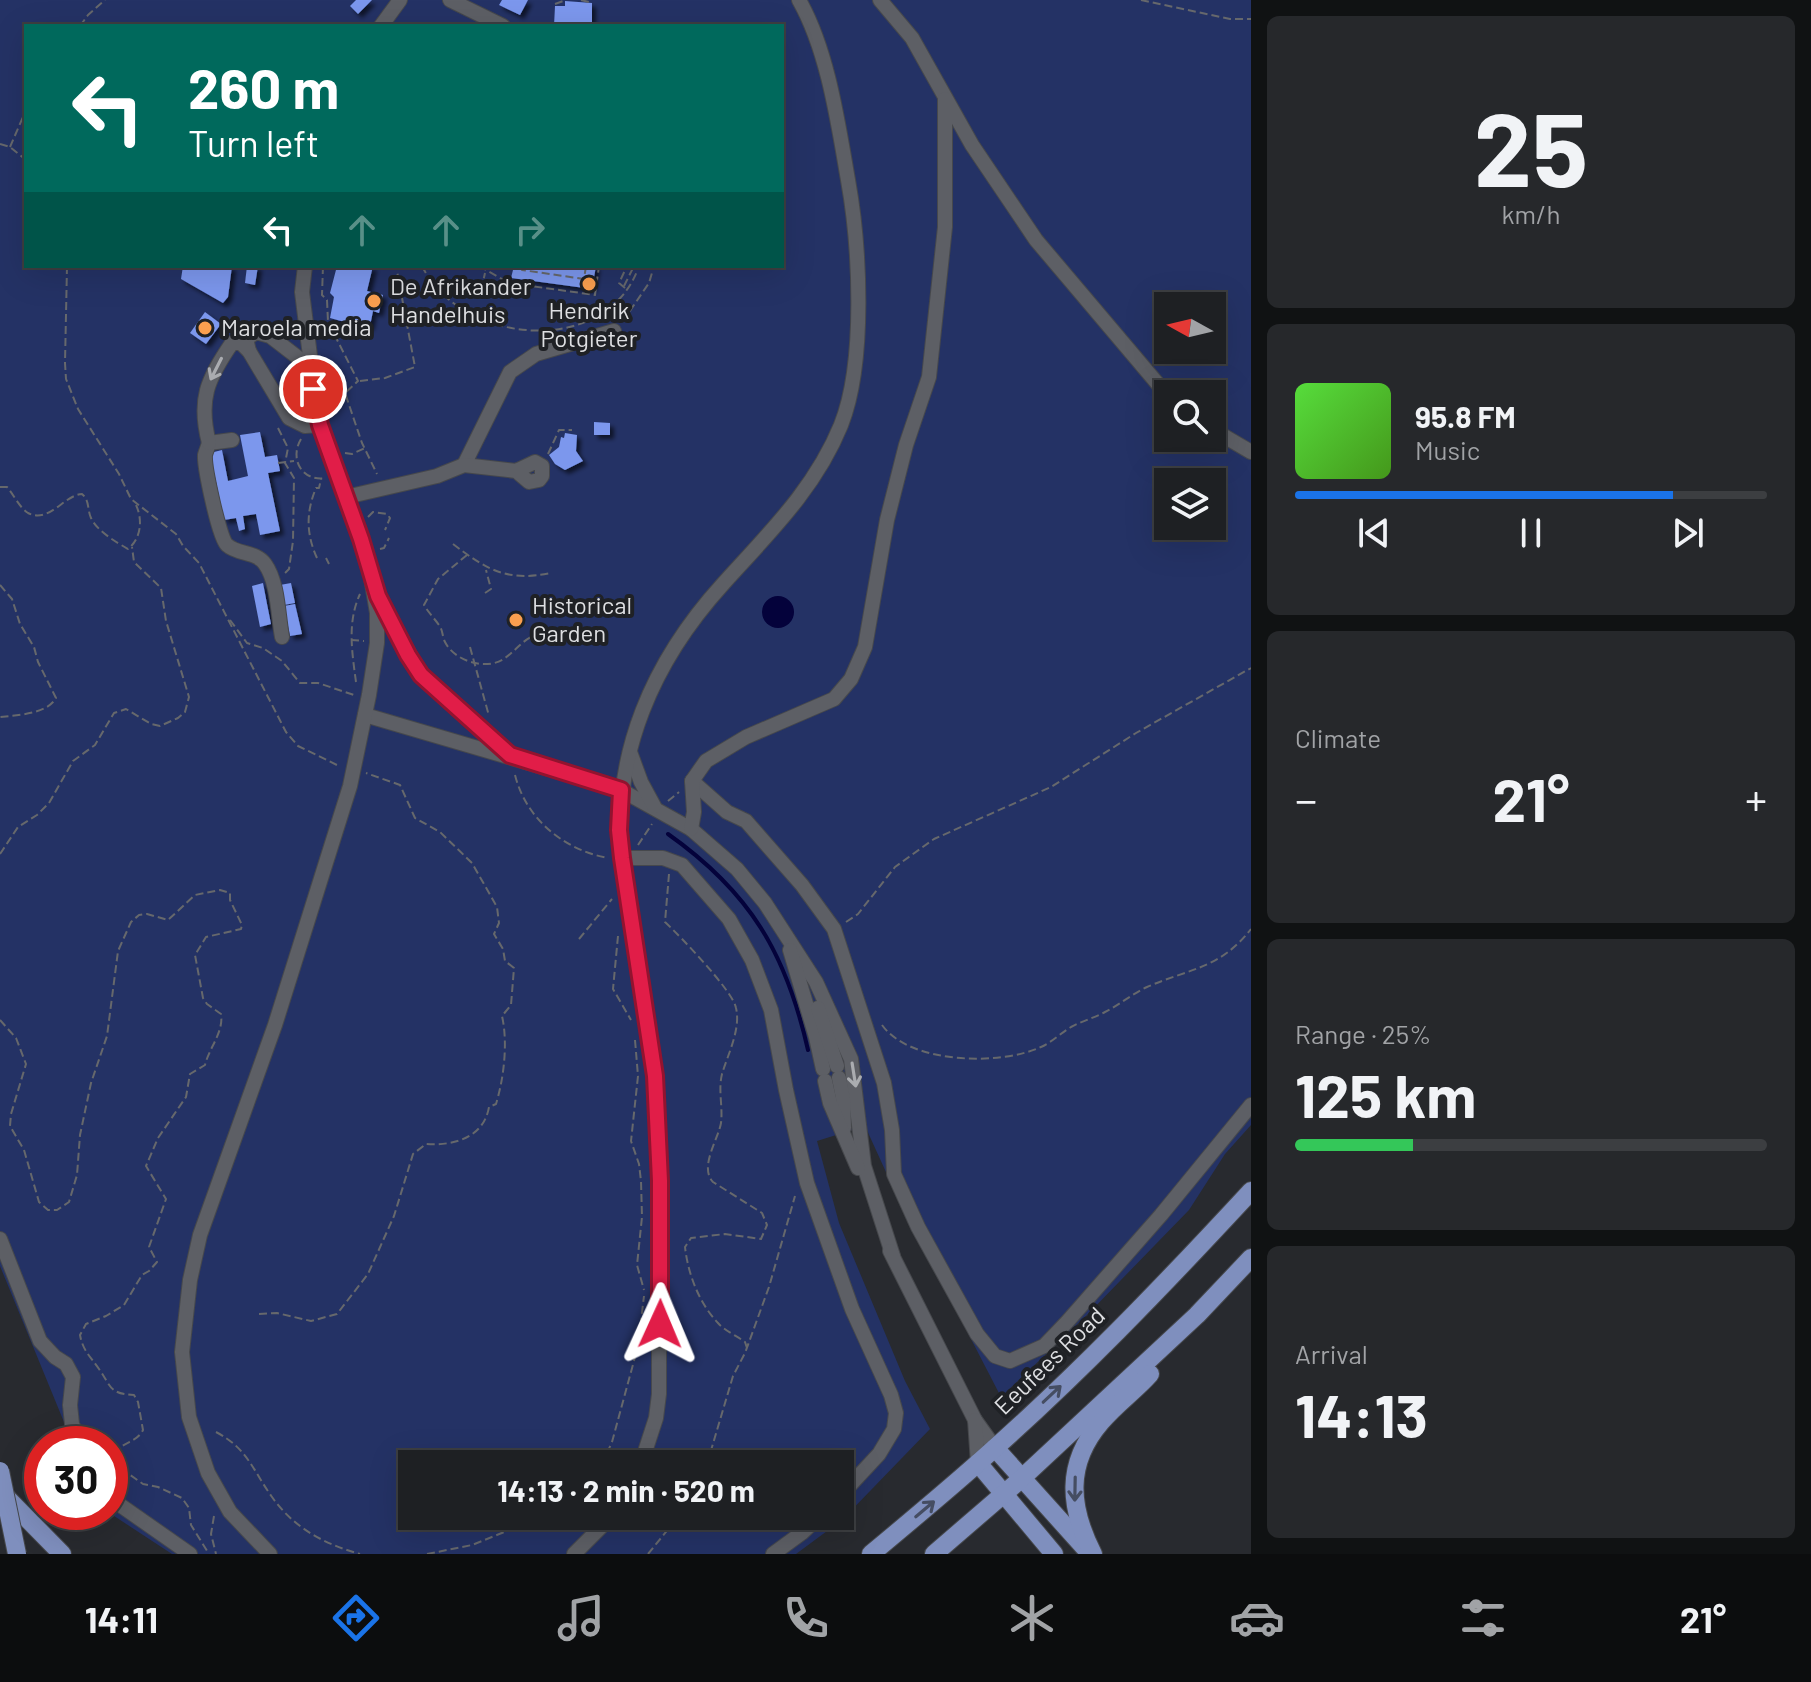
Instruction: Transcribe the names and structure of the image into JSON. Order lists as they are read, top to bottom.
{
  "streets": {
    "main road": ["Eeufees Road"]
  },
  "places": [
    "Hendrik Potgieter",
    "De Afrikander Handelhuis",
    "Maroela media",
    "Historical Garden"
  ],
  "north": "left",
  "page": {
    "tile": [
      ["25", "km/h"],
      "Climate",
      ["Range · 25%", "125 km"],
      ["Arrival", "14:13"]
    ],
    "turn": ["260 m", "Turn left"],
    "song": ["95.8 FM", "Music"],
    "heat": ["−", "21°", "+"],
    "limit": "30",
    "trip": "14:13 · 2 min · 520 m",
    "tabs": ["14:11", "21°"]
  }
}
